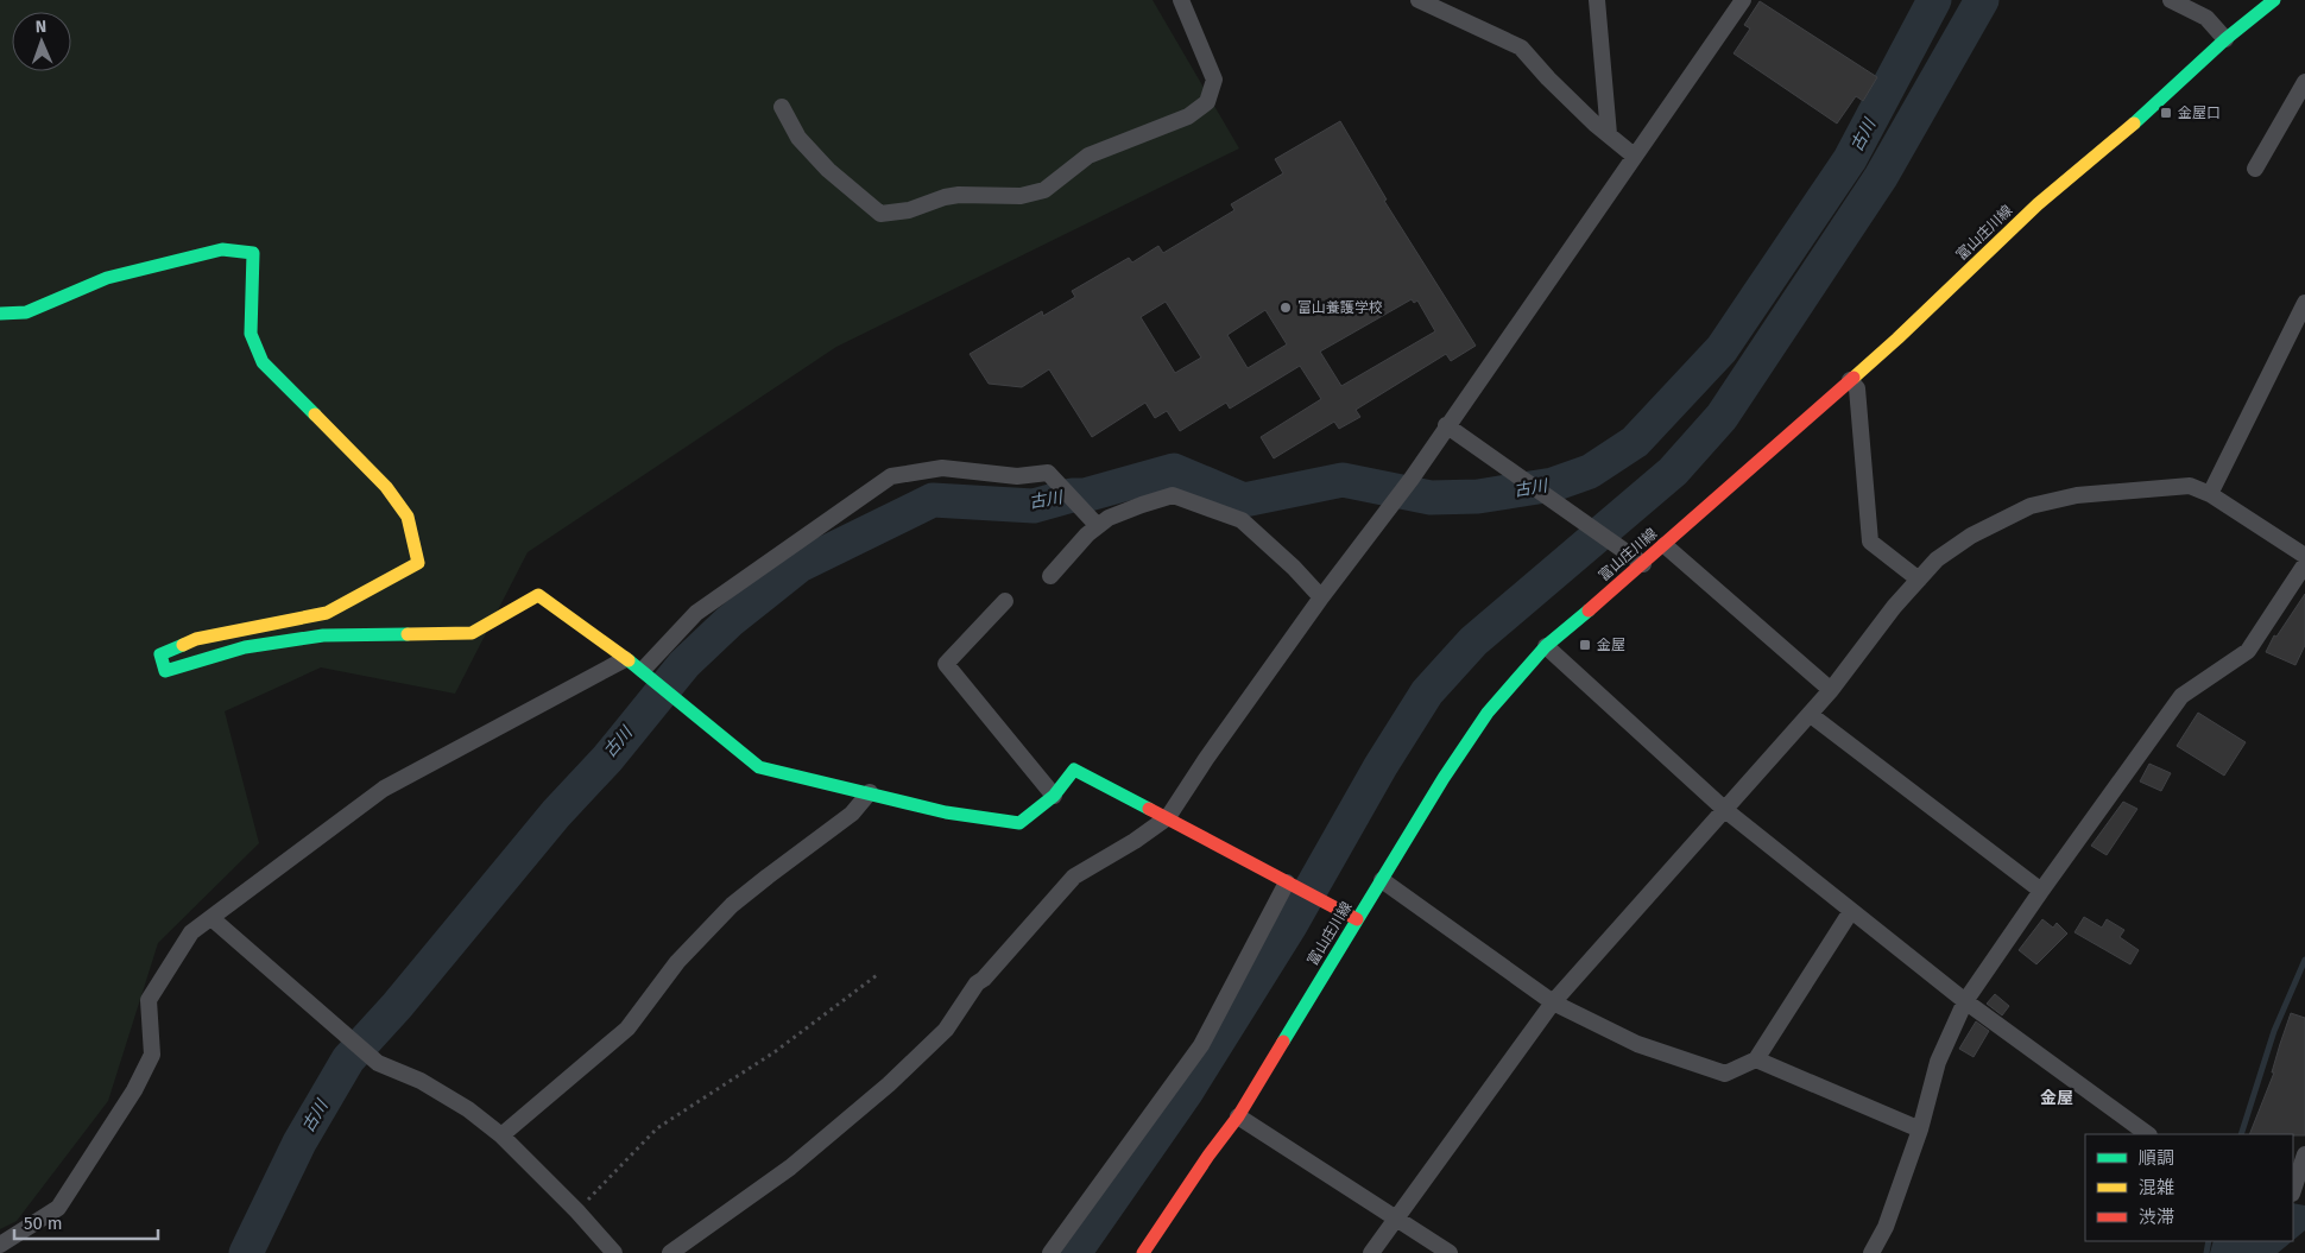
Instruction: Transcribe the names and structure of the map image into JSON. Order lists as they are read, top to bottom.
{
  "streets": {
    "street": ["富山庄川線"]
  },
  "districts": ["金屋"],
  "water": ["古川"],
  "places": {
    "transit": ["金屋口", "金屋"],
    "other": ["富山養護学校"]
  },
  "legend": ["順調", "混雑", "渋滞"],
  "scale_bar": "50 m",
  "north": "top"
}
